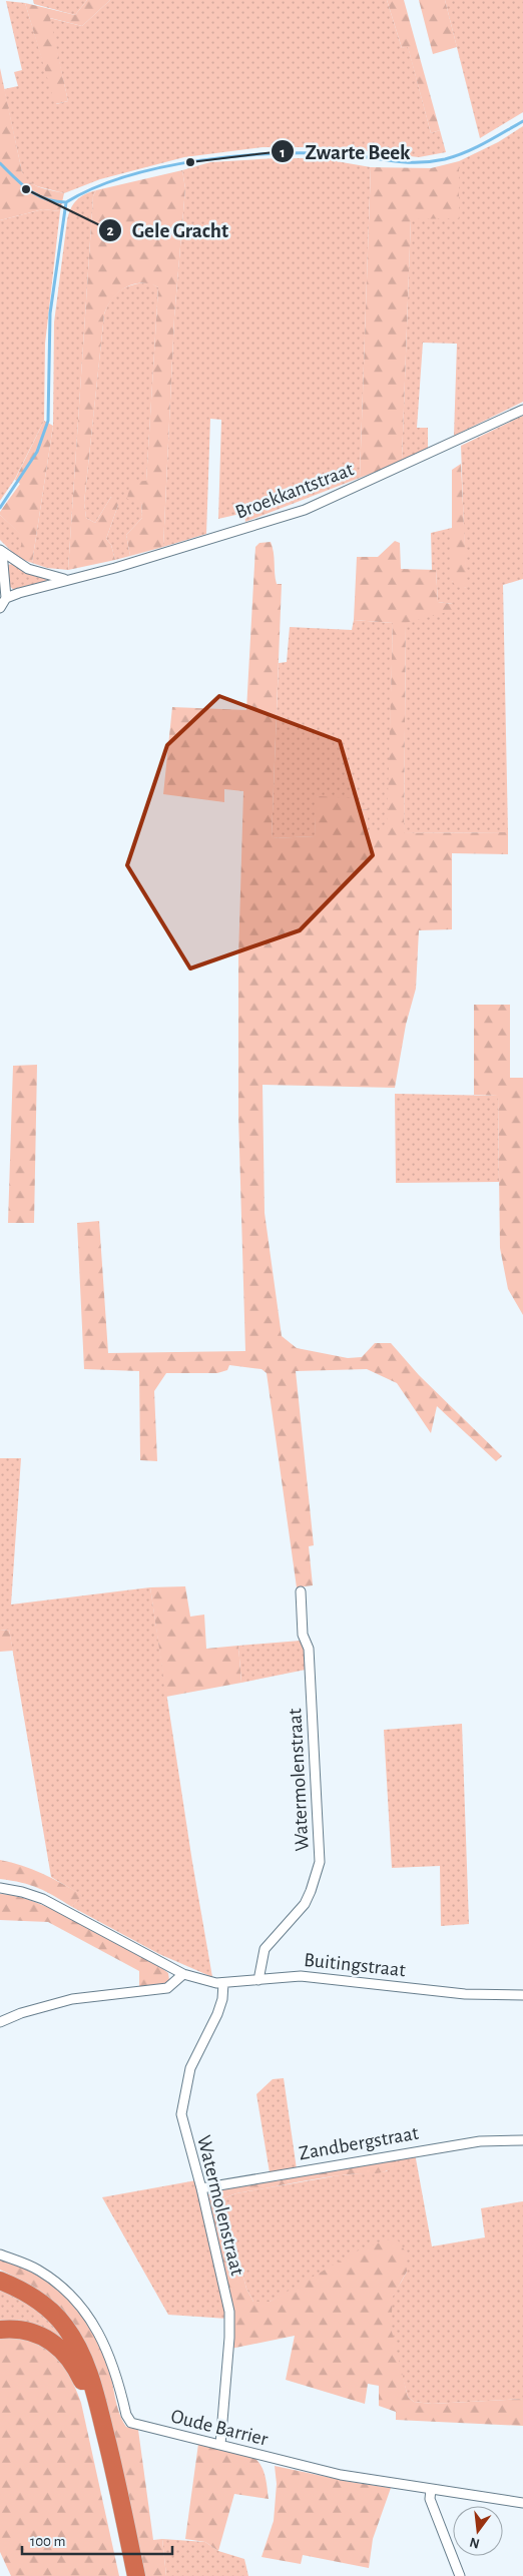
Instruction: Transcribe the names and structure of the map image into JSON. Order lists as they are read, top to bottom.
{
  "streets": {
    "street": [
      "Broekkantstraat",
      "Watermolenstraat",
      "Buitingstraat",
      "Zandbergstraat",
      "Oude Barrier"
    ]
  },
  "crossings": [
    ["Watermolenstraat", "Buitingstraat"],
    ["Watermolenstraat", "Zandbergstraat"],
    ["Watermolenstraat", "Oude Barrier"]
  ],
  "places": ["Zwarte Beek", "Gele Gracht"],
  "scale_bar": "100 m",
  "north": "bottom"
}
